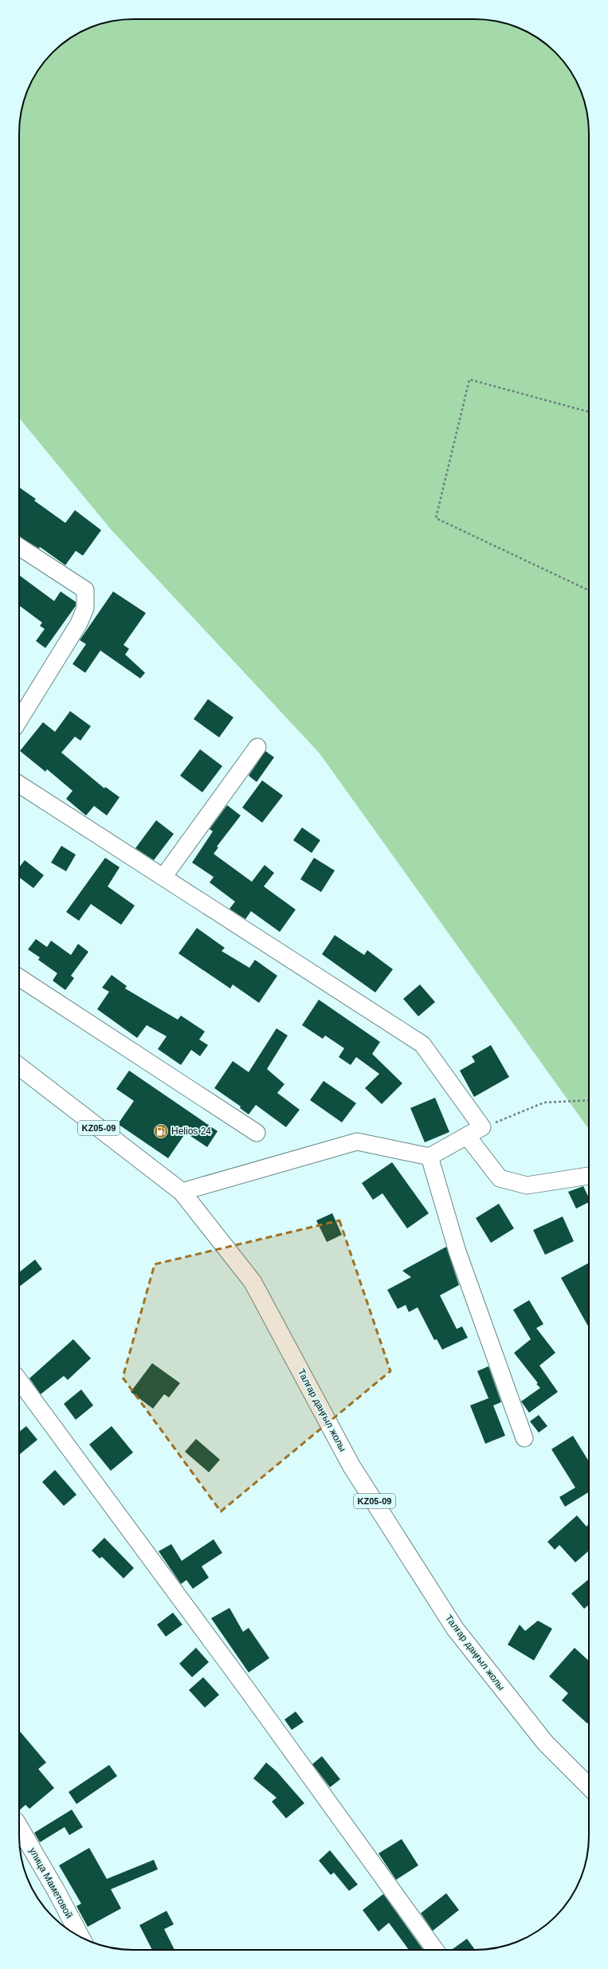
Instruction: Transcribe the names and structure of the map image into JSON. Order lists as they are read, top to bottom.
{
  "streets": {
    "main road": ["KZ05-09", "Талғар даңғыл жолы", "улица Маметовой"]
  },
  "places": {
    "fuel station": ["Helios 24"]
  }
}
